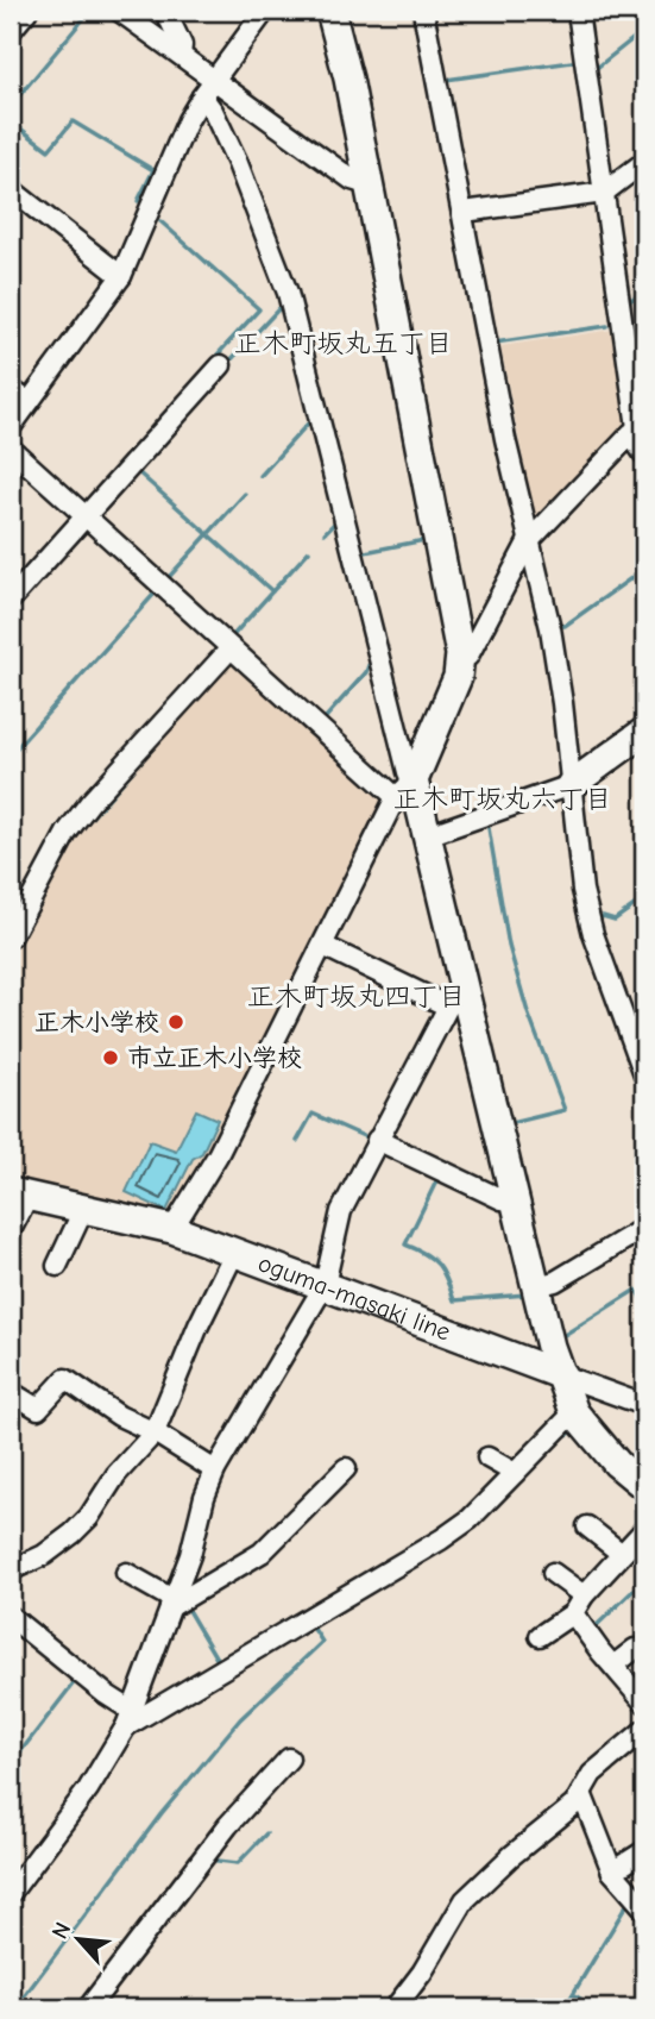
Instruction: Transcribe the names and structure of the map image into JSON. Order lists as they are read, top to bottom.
{
  "streets": {
    "street": ["oguma-masaki line"]
  },
  "districts": ["正木町坂丸五丁目", "正木町坂丸六丁目", "正木町坂丸四丁目"],
  "places": ["正木小学校", "市立正木小学校"],
  "north": "top left"
}
